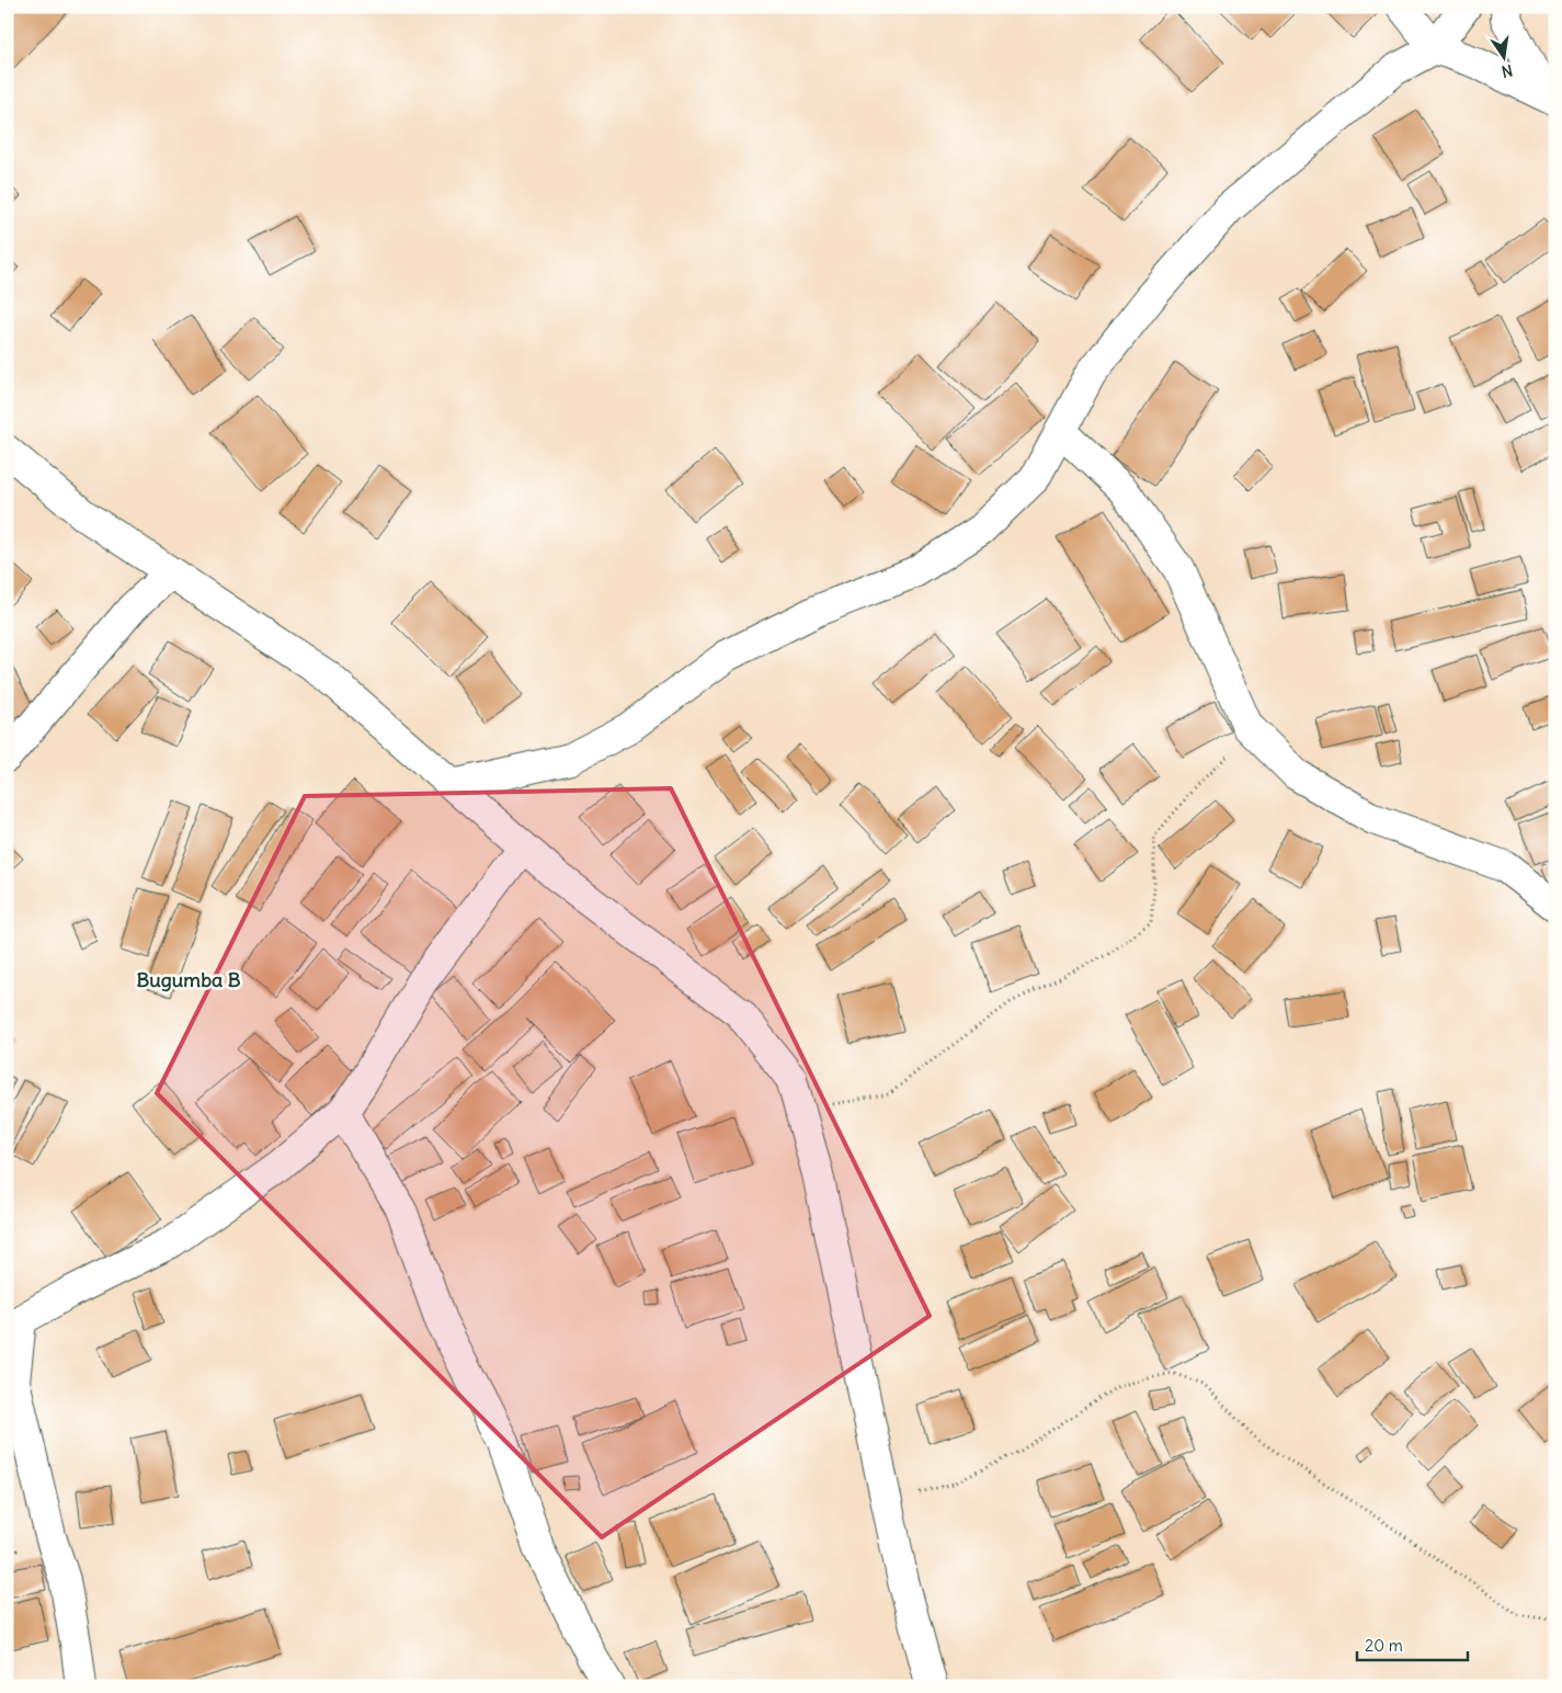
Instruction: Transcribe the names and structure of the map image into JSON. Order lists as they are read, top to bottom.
{
  "districts": ["Bugumba B"],
  "scale_bar": "20 m",
  "north": "bottom"
}
